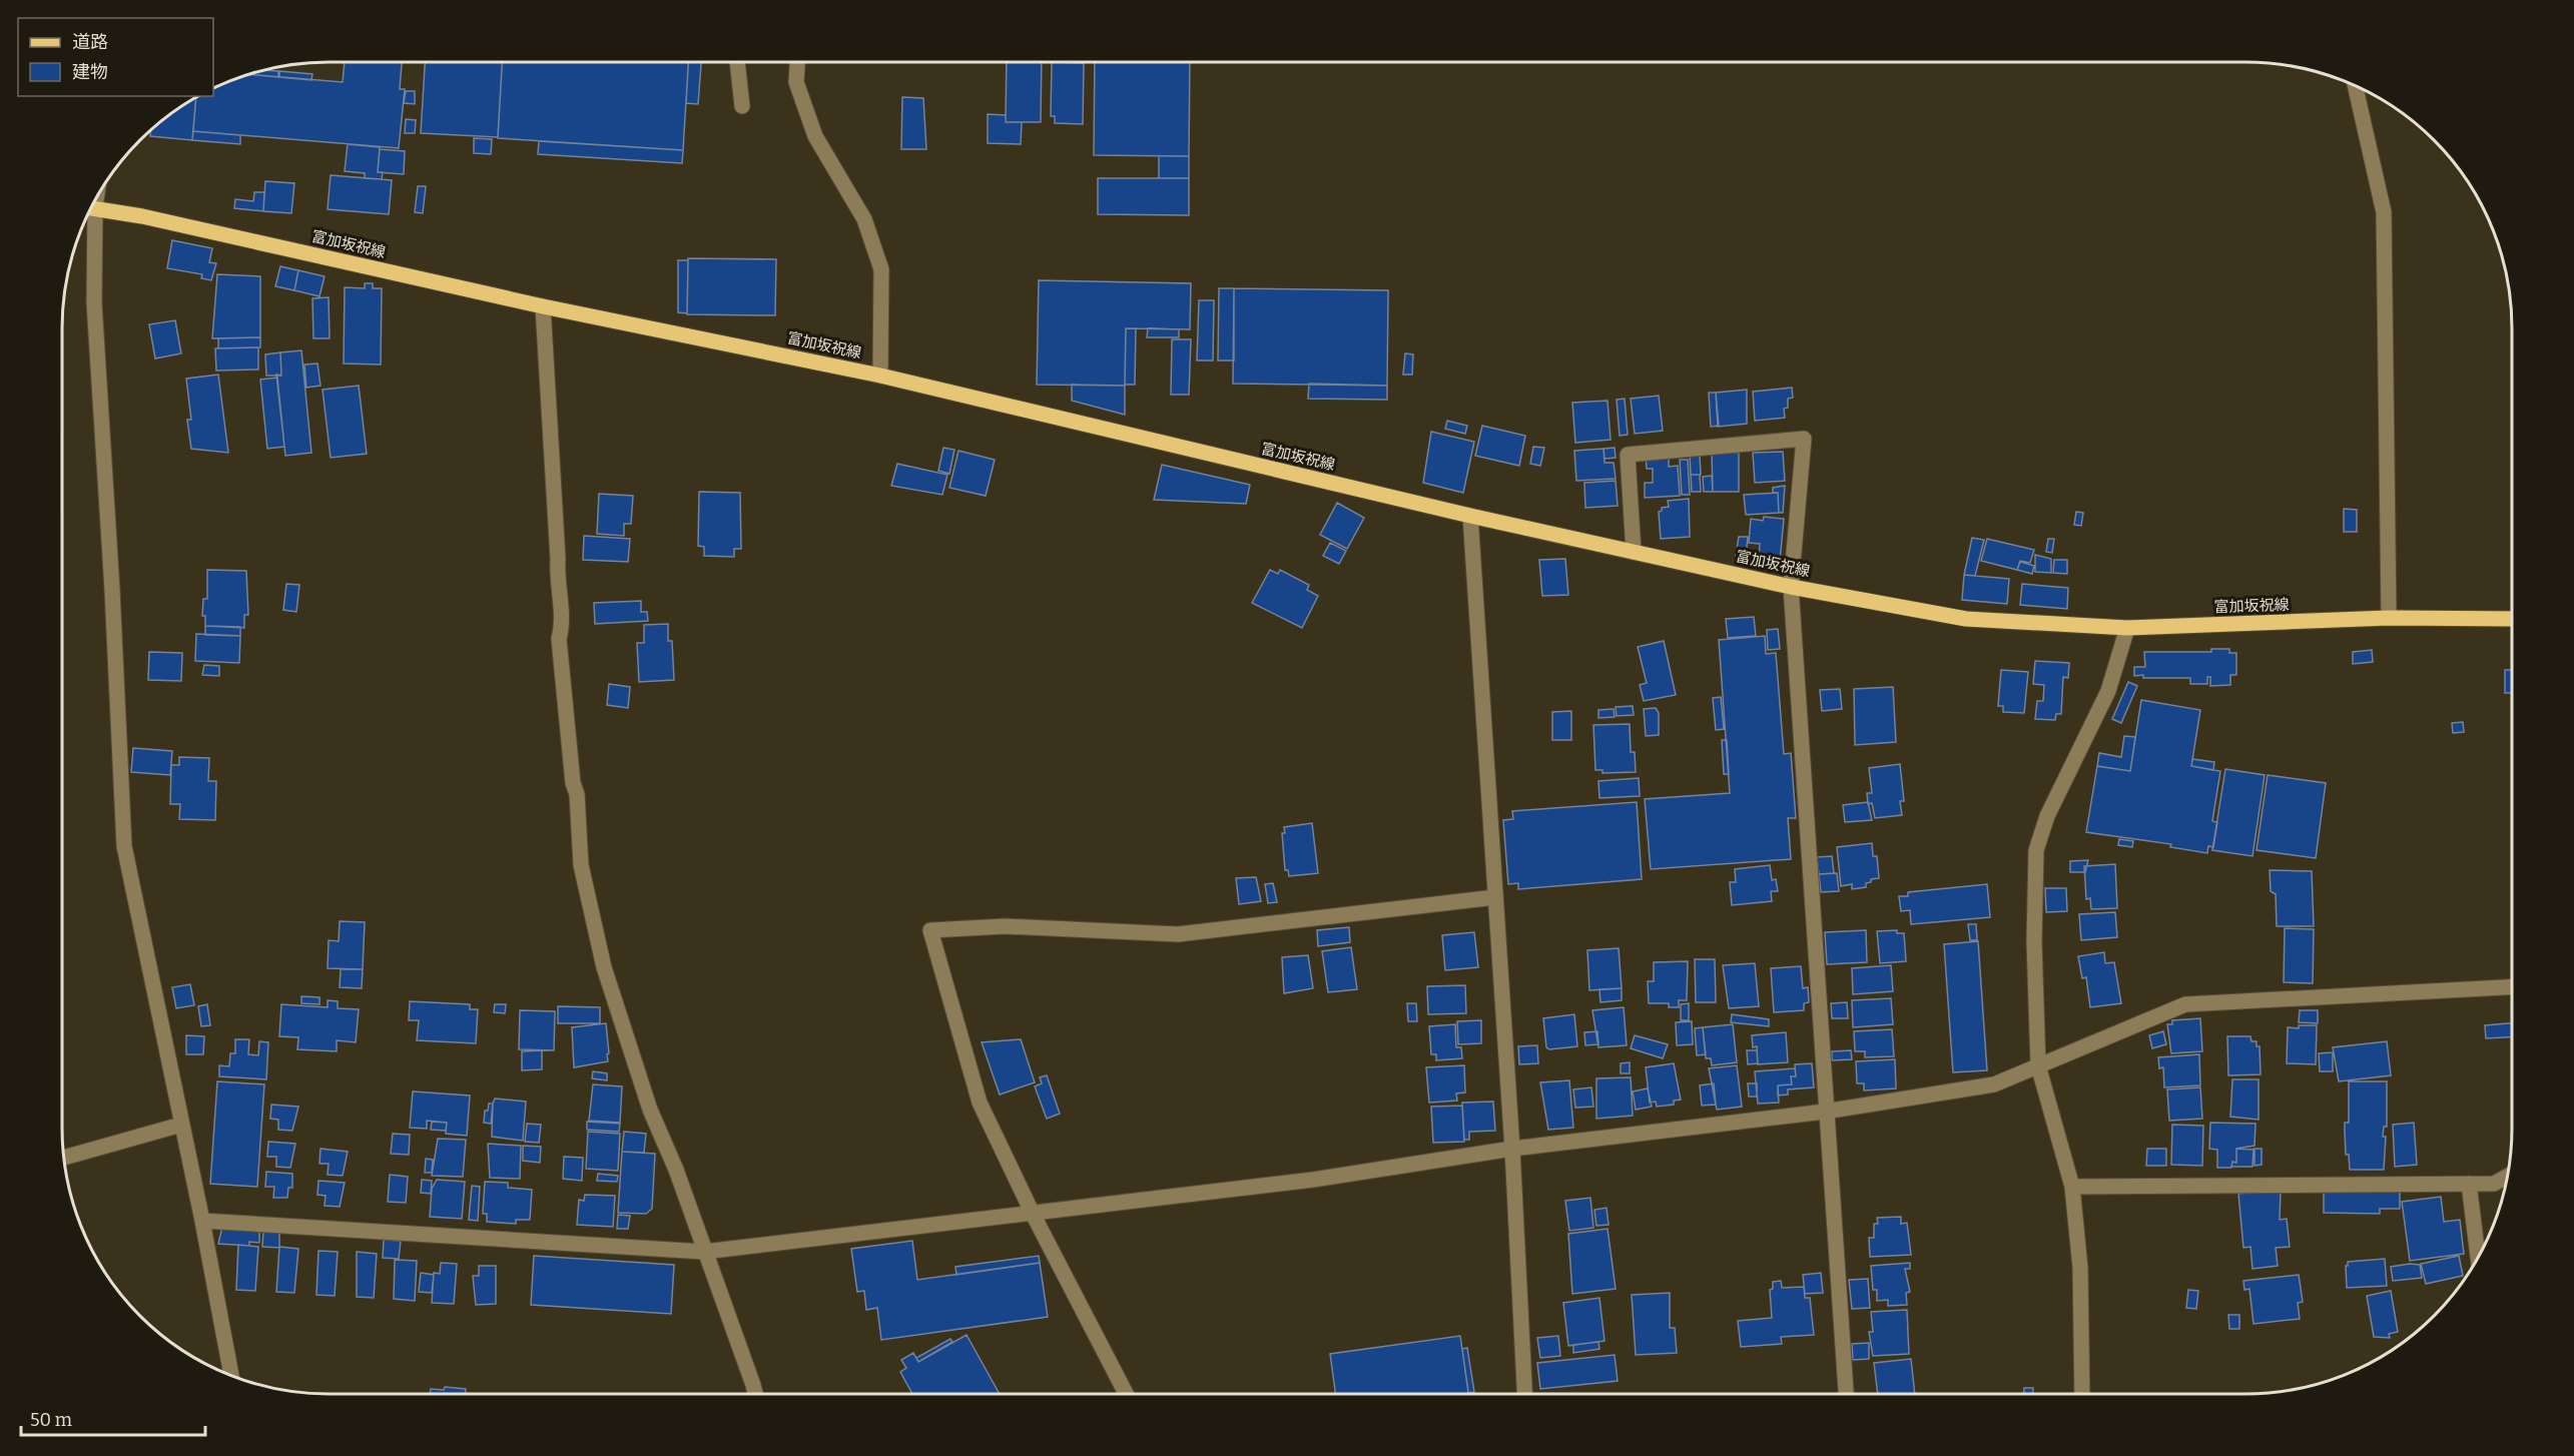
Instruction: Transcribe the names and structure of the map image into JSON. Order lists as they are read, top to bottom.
{
  "streets": {
    "main road": ["富加坂祝線"]
  },
  "legend": ["道路", "建物"],
  "scale_bar": "50 m"
}
